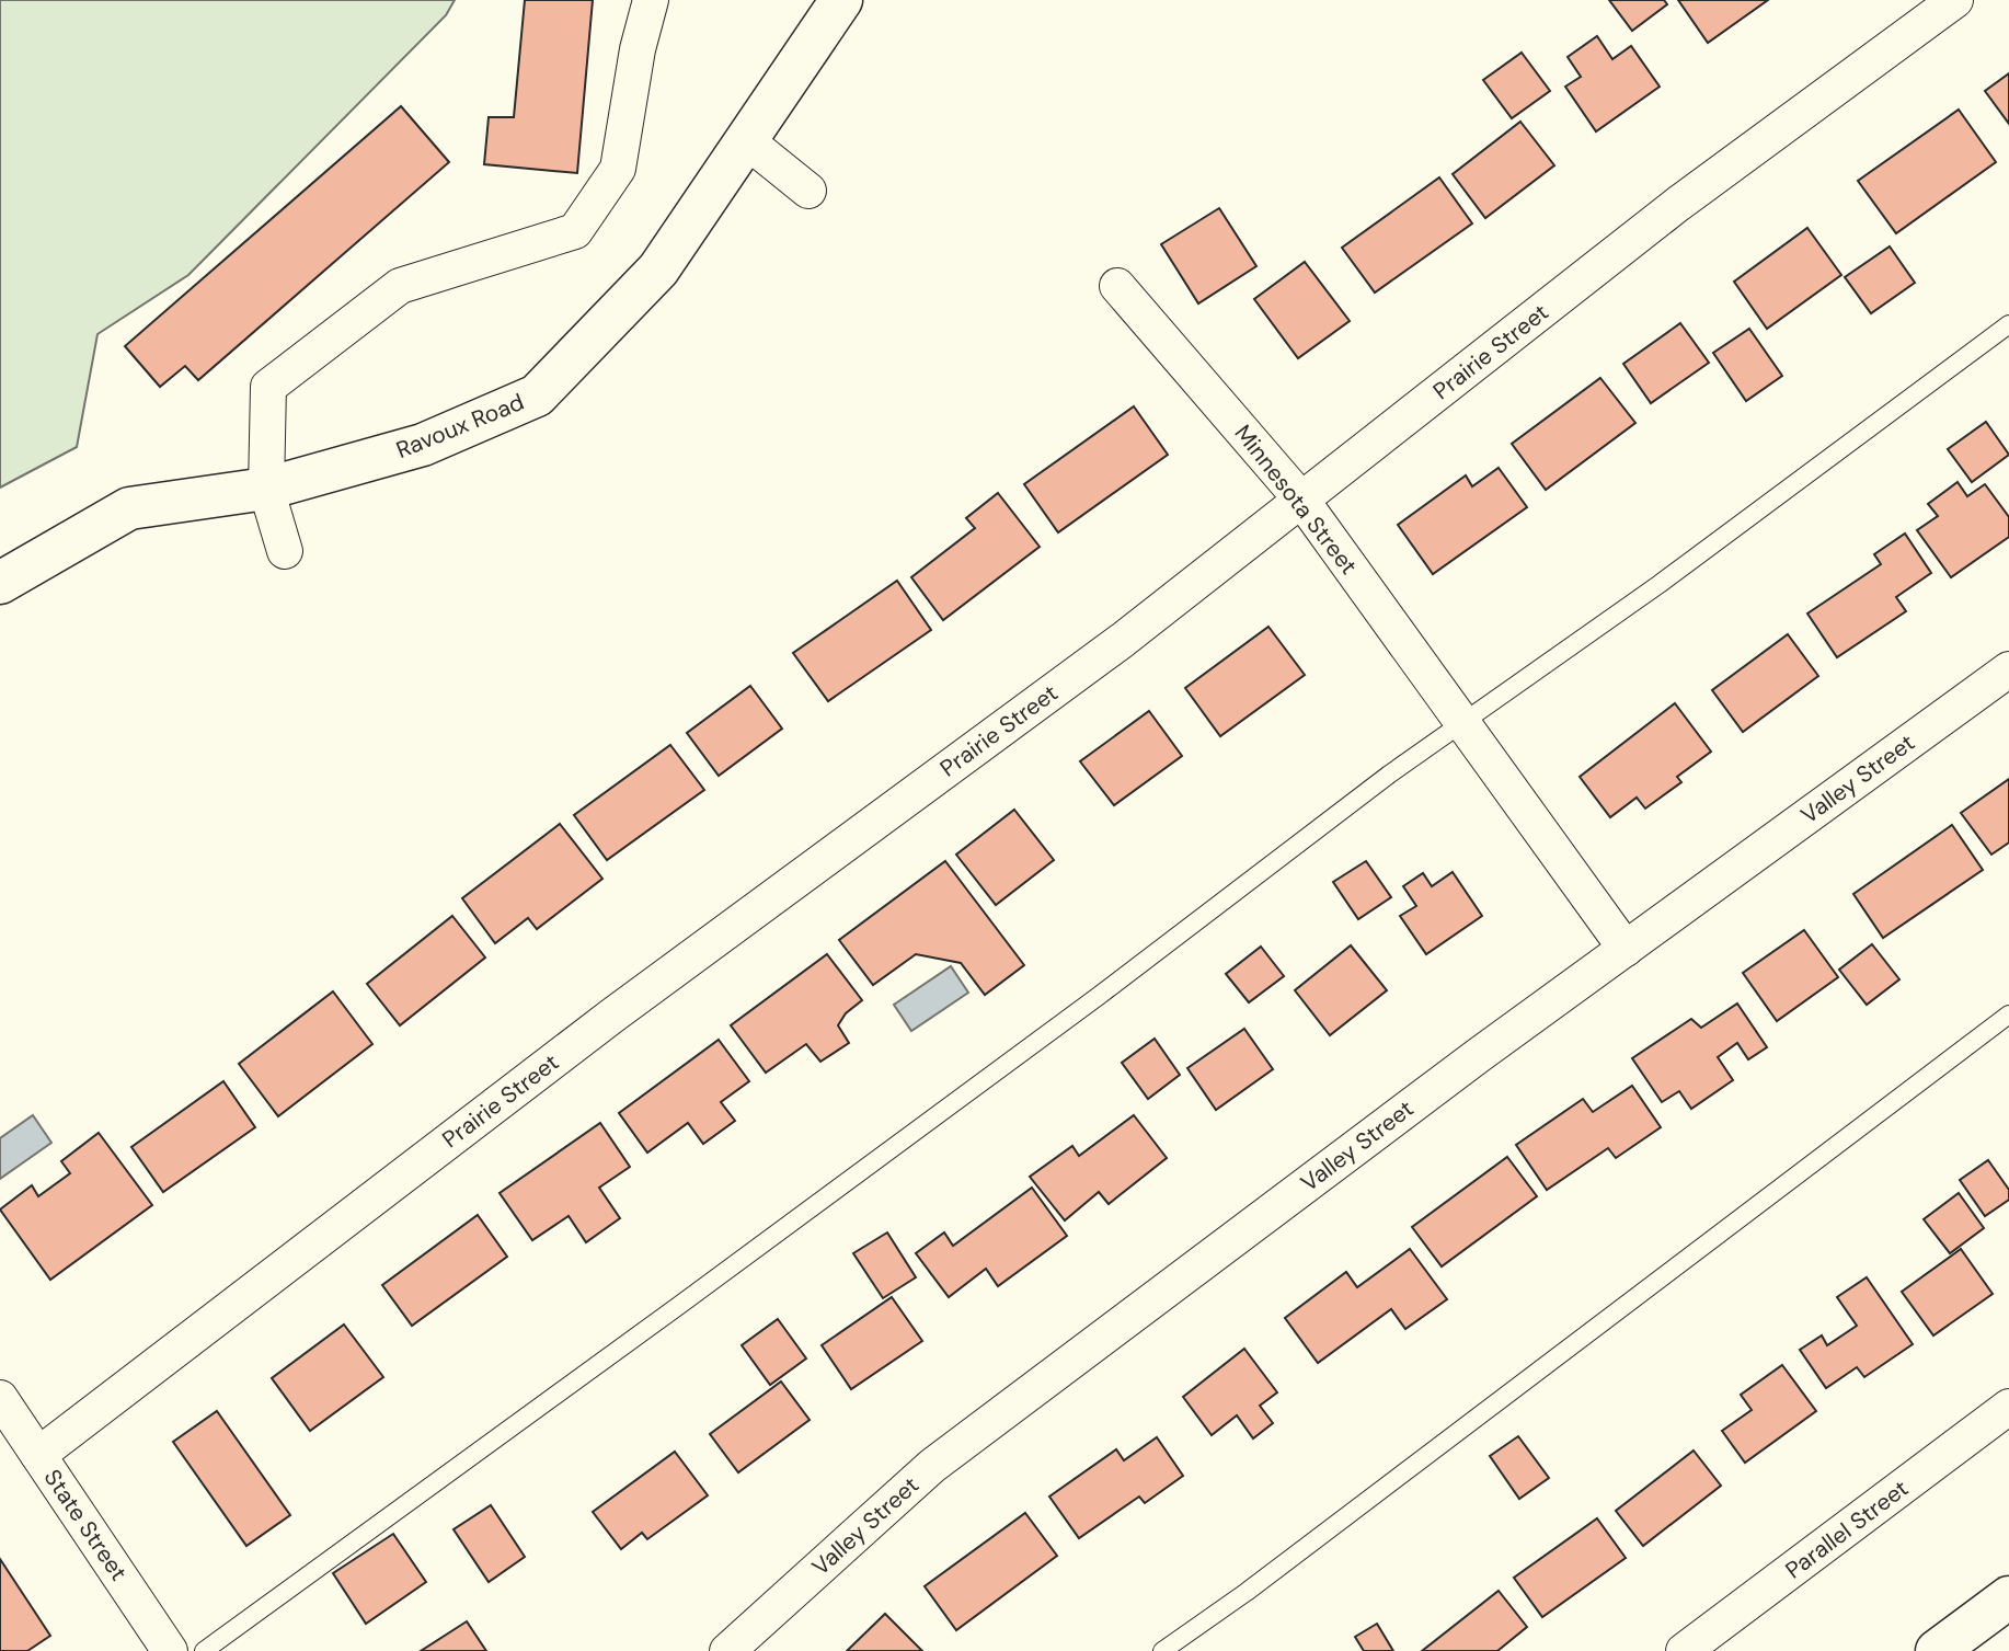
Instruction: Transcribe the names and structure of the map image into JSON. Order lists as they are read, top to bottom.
{
  "streets": {
    "street": [
      "Prairie Street",
      "Ravoux Road",
      "Minnesota Street",
      "Valley Street",
      "State Street",
      "Parallel Street"
    ]
  },
  "crossings": [
    ["Prairie Street", "Minnesota Street"],
    ["Prairie Street", "State Street"],
    ["Minnesota Street", "Valley Street"]
  ]
}
